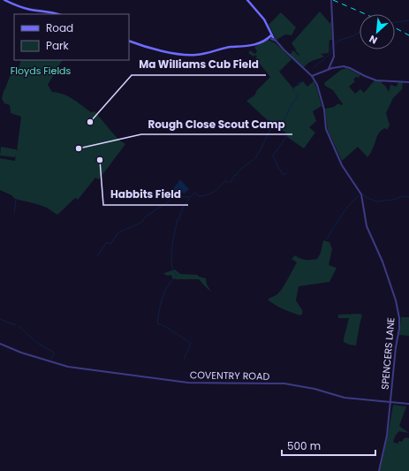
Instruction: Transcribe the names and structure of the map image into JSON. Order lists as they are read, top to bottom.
{
  "streets": {
    "main road": ["SPENCERS LANE"],
    "street": ["COVENTRY ROAD"]
  },
  "crossings": [
    ["SPENCERS LANE", "COVENTRY ROAD"]
  ],
  "parks": ["Floyds Fields"],
  "places": ["Ma Williams Cub Field", "Rough Close Scout Camp", "Habbits Field"],
  "legend": ["Road", "Park"],
  "scale_bar": "500 m",
  "north": "bottom left"
}
